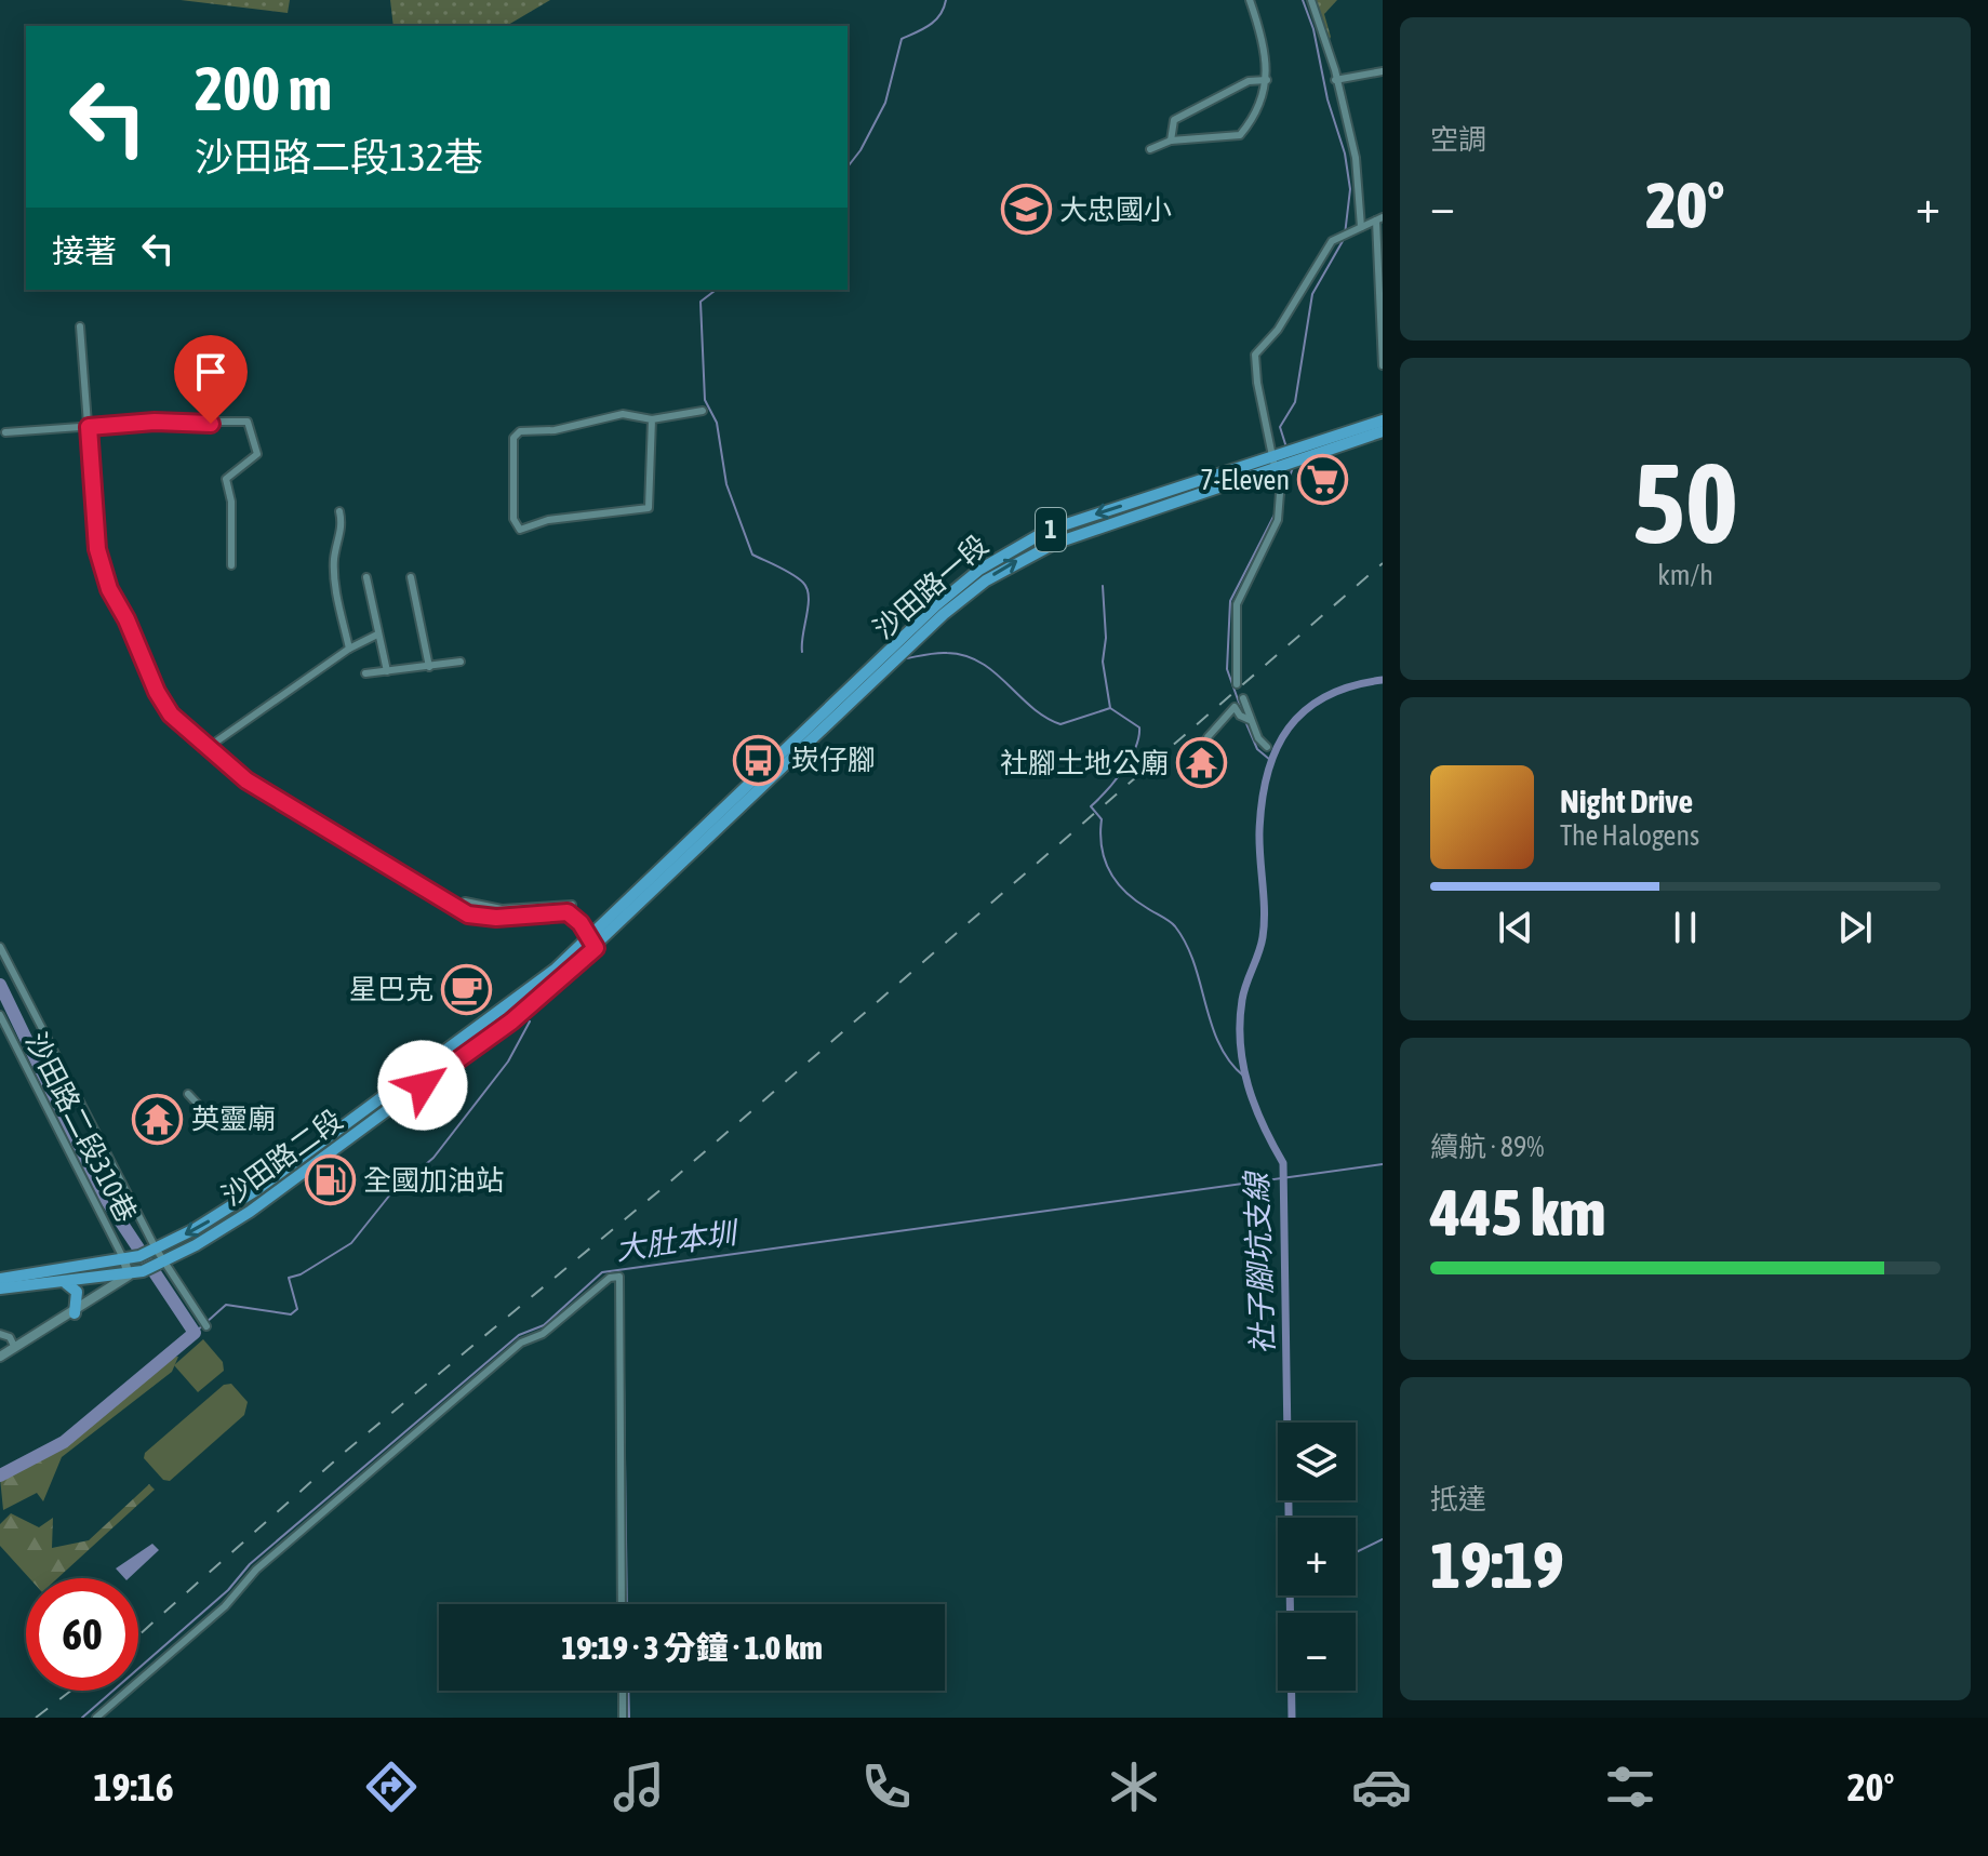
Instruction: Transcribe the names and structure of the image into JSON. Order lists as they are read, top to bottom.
{
  "streets": {
    "main road": ["1", "沙田路一段", "沙田路二段"],
    "street": ["沙田路二段310巷"]
  },
  "crossings": [
    ["1", "沙田路一段"],
    ["1", "沙田路二段310巷"],
    ["1", "沙田路二段"],
    ["沙田路一段", "沙田路二段"],
    ["沙田路二段310巷", "沙田路二段"]
  ],
  "water": ["大肚本圳", "社子腳坑支線"],
  "places": {
    "school or university": ["大忠國小"],
    "supermarket": ["7-Eleven"],
    "bus stop": ["崁仔腳"],
    "temple": ["社腳土地公廟", "英靈廟"],
    "cafe": ["星巴克"],
    "fuel station": ["全國加油站"]
  },
  "page": {
    "tile": [
      "空調",
      ["50", "km/h"],
      ["續航 · 89%", "445 km"],
      ["抵達", "19:19"]
    ],
    "turn": ["200 m", "沙田路二段132巷"],
    "heat": ["−", "20°", "+"],
    "then": "接著",
    "song": ["Night Drive", "The Halogens"],
    "map_buttons": ["+", "−"],
    "limit": "60",
    "trip": "19:19 · 3 分鐘 · 1.0 km",
    "tabs": ["19:16", "20°"]
  }
}
